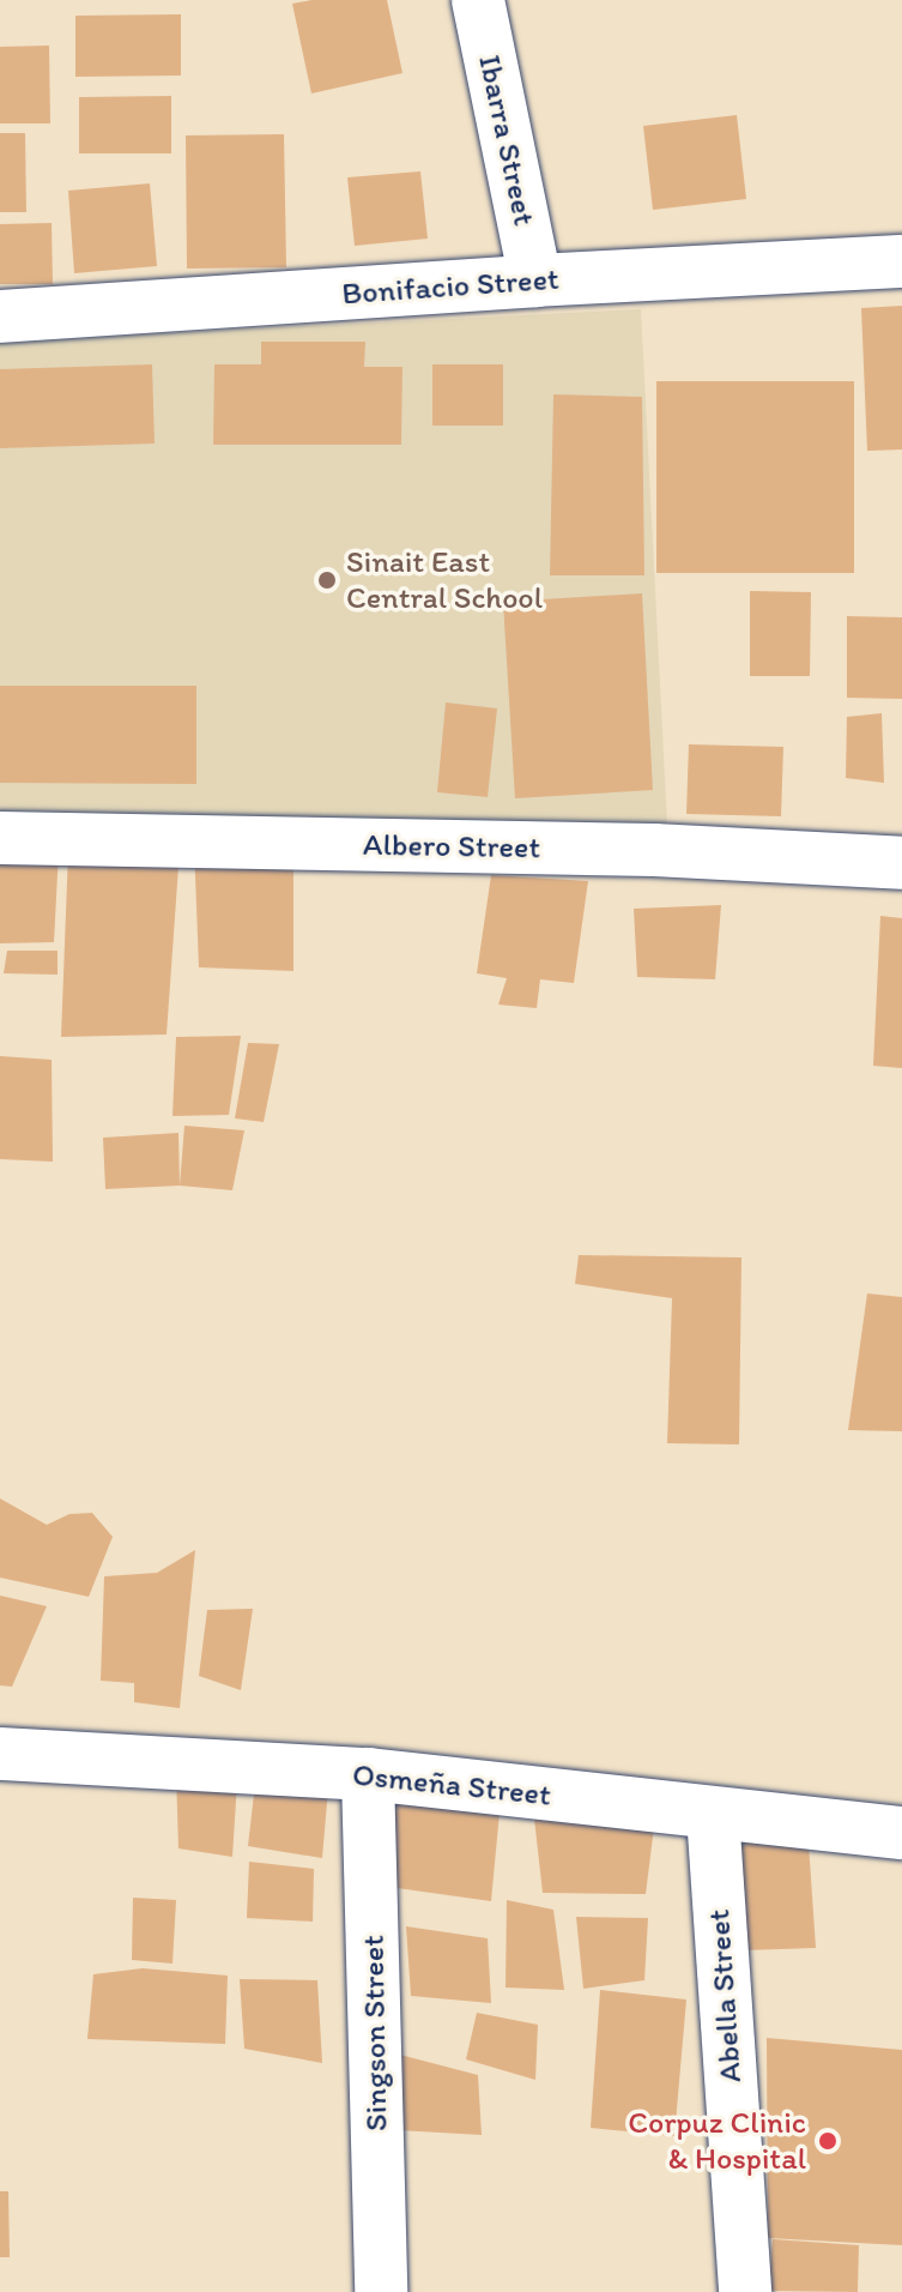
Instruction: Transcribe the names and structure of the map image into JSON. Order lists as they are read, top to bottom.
{
  "streets": {
    "street": [
      "Ibarra Street",
      "Bonifacio Street",
      "Albero Street",
      "Osmeña Street",
      "Abella Street",
      "Singson Street"
    ]
  },
  "crossings": [
    ["Ibarra Street", "Bonifacio Street"],
    ["Osmeña Street", "Abella Street"],
    ["Osmeña Street", "Singson Street"]
  ],
  "places": ["Sinait East Central School", "Corpuz Clinic & Hospital"]
}
